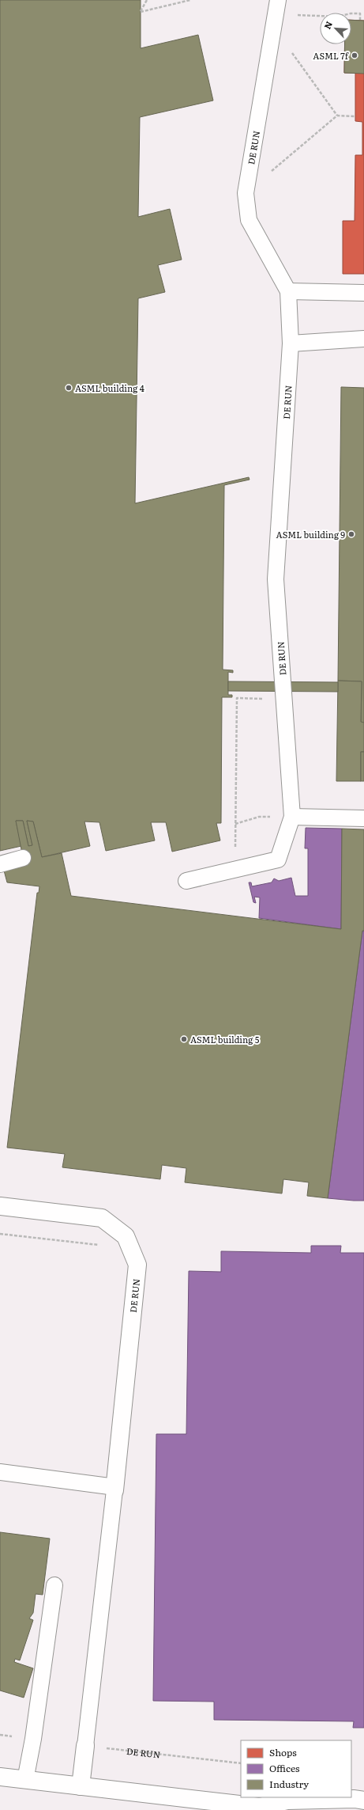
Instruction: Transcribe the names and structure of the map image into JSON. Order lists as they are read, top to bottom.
{
  "streets": {
    "street": ["DE RUN"]
  },
  "places": [
    "ASML 7f",
    "ASML building 4",
    "ASML building 9",
    "ASML building 5"
  ],
  "legend": ["Shops", "Offices", "Industry"],
  "north": "top left"
}
